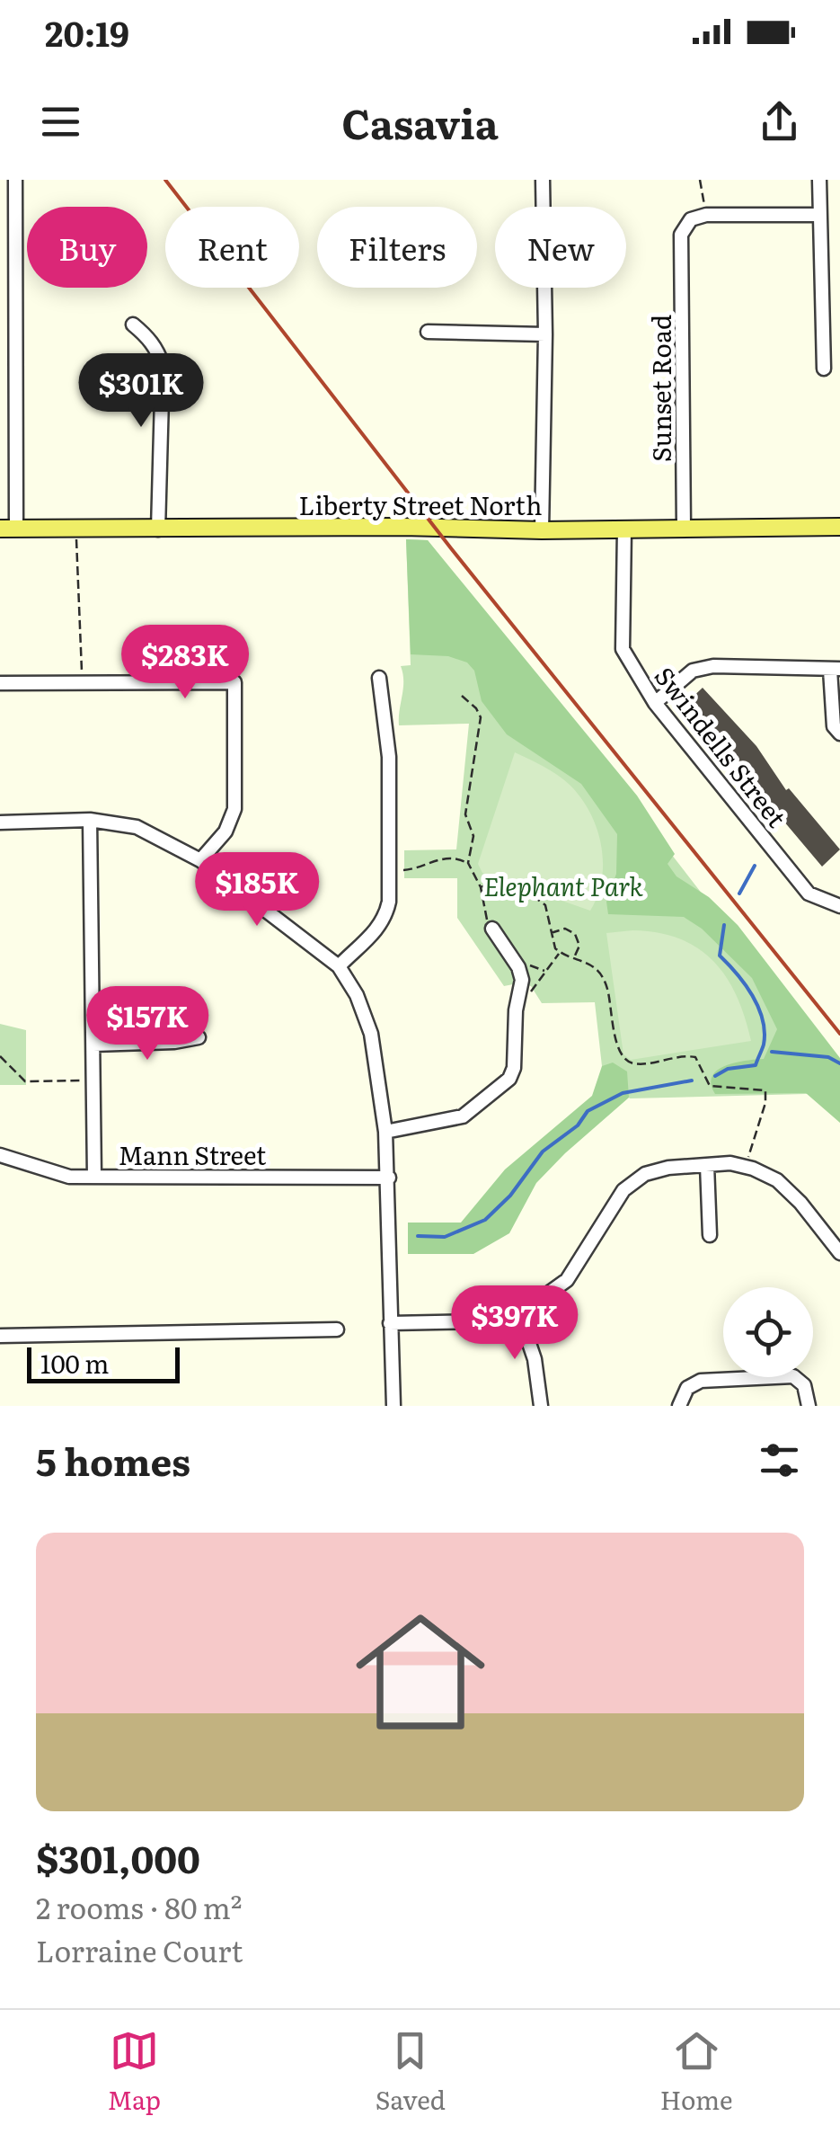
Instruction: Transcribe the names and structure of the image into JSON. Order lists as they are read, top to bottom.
{
  "streets": {
    "main road": ["Liberty Street North"],
    "street": ["Sunset Road", "Swindells Street", "Mann Street"]
  },
  "crossings": [
    ["Sunset Road", "Liberty Street North"],
    ["Liberty Street North", "Swindells Street"]
  ],
  "parks": ["Elephant Park"],
  "scale_bar": "100 m",
  "page": {
    "status": "20:19",
    "header": "Casavia",
    "chip": [
      "Buy",
      "Rent",
      "Filters",
      "New"
    ],
    "price": [
      "$301K",
      "$283K",
      "$185K",
      "$157K",
      "$397K"
    ],
    "scale": "100 m",
    "heading": "5 homes",
    "list": [
      {
        "name": "$301,000",
        "note": "2 rooms · 80 m² · Lorraine Court"
      }
    ],
    "tabs": ["Map", "Saved", "Home"]
  }
}
